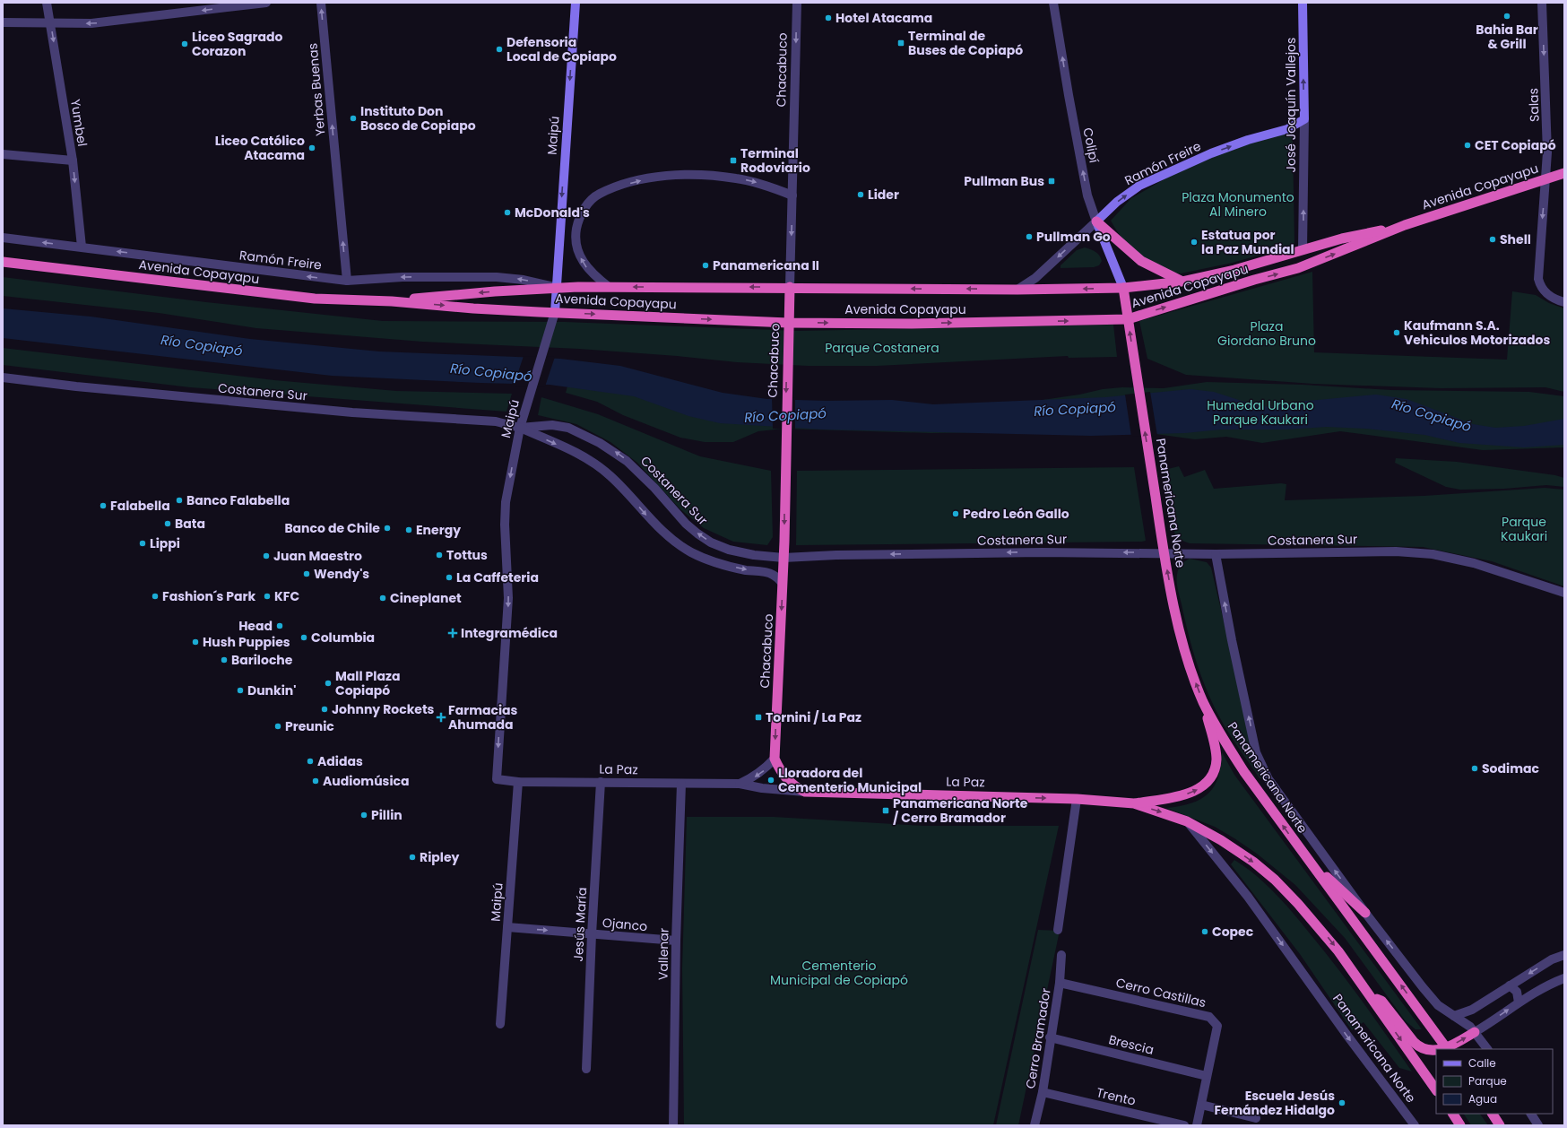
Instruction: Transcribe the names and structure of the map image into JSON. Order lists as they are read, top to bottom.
{
  "streets": {
    "highway": [
      "Chacabuco",
      "Avenida Copayapu",
      "Panamericana Norte",
      "La Paz"
    ],
    "main road": [
      "José Joaquín Vallejos",
      "Maipú",
      "Colipí",
      "Ramón Freire"
    ],
    "street": [
      "Yerbas Buenas",
      "Salas",
      "Yumbel",
      "Costanera Sur",
      "Jesús María",
      "Ojanco",
      "Vallenar",
      "Cerro Castillas",
      "Cerro Bramador",
      "Brescia",
      "Trento"
    ]
  },
  "crossings": [
    ["Chacabuco", "Avenida Copayapu"],
    ["Chacabuco", "Costanera Sur"],
    ["Chacabuco", "La Paz"],
    ["Yerbas Buenas", "Ramón Freire"],
    ["José Joaquín Vallejos", "Ramón Freire"],
    ["José Joaquín Vallejos", "Avenida Copayapu"],
    ["Salas", "Avenida Copayapu"],
    ["Yumbel", "Ramón Freire"],
    ["Maipú", "Ramón Freire"],
    ["Maipú", "Avenida Copayapu"],
    ["Maipú", "Costanera Sur"],
    ["Maipú", "La Paz"],
    ["Maipú", "Ojanco"],
    ["Colipí", "Ramón Freire"],
    ["Colipí", "Avenida Copayapu"],
    ["Colipí", "Panamericana Norte"],
    ["Ramón Freire", "Avenida Copayapu"],
    ["Avenida Copayapu", "Panamericana Norte"],
    ["Costanera Sur", "Panamericana Norte"],
    ["Panamericana Norte", "La Paz"],
    ["La Paz", "Jesús María"],
    ["La Paz", "Vallenar"],
    ["Jesús María", "Ojanco"],
    ["Ojanco", "Vallenar"],
    ["Cerro Castillas", "Cerro Bramador"],
    ["Cerro Castillas", "Brescia"],
    ["Cerro Bramador", "Brescia"],
    ["Cerro Bramador", "Trento"]
  ],
  "one_way": [
    "Chacabuco",
    "Yerbas Buenas",
    "José Joaquín Vallejos",
    "Salas",
    "Yumbel",
    "Maipú",
    "Colipí",
    "Ojanco"
  ],
  "water": ["Río Copiapó"],
  "parks": [
    "Plaza Monumento Al Minero",
    "Plaza Giordano Bruno",
    "Parque Costanera",
    "Humedal Urbano Parque Kaukari",
    "Parque Kaukari",
    "Cementerio Municipal de Copiapó"
  ],
  "places": {
    "other": [
      "Bahia Bar & Grill",
      "Hotel Atacama",
      "Liceo Sagrado Corazon",
      "Defensoria Local de Copiapo",
      "Instituto Don Bosco de Copiapo",
      "CET Copiapó",
      "Liceo Católico Atacama",
      "Lider",
      "McDonald's",
      "Pullman Go",
      "Shell",
      "Estatua por la Paz Mundial",
      "Panamericana II",
      "Kaufmann S.A. Vehiculos Motorizados",
      "Banco Falabella",
      "Falabella",
      "Pedro León Gallo",
      "Bata",
      "Banco de Chile",
      "Energy",
      "Lippi",
      "Tottus",
      "Juan Maestro",
      "Wendy's",
      "La Caffeteria",
      "Fashion´s Park",
      "KFC",
      "Cineplanet",
      "Head",
      "Columbia",
      "Hush Puppies",
      "Bariloche",
      "Mall Plaza Copiapó",
      "Dunkin'",
      "Johnny Rockets",
      "Preunic",
      "Adidas",
      "Sodimac",
      "Lloradora del Cementerio Municipal",
      "Audiomúsica",
      "Pillin",
      "Ripley",
      "Copec",
      "Escuela Jesús Fernández Hidalgo"
    ],
    "transit": [
      "Terminal de Buses de Copiapó",
      "Terminal Rodoviario",
      "Pullman Bus",
      "Tornini / La Paz",
      "Panamericana Norte / Cerro Bramador"
    ],
    "health": ["Integramédica", "Farmacias Ahumada"]
  },
  "legend": ["Calle", "Parque", "Agua"]
}
